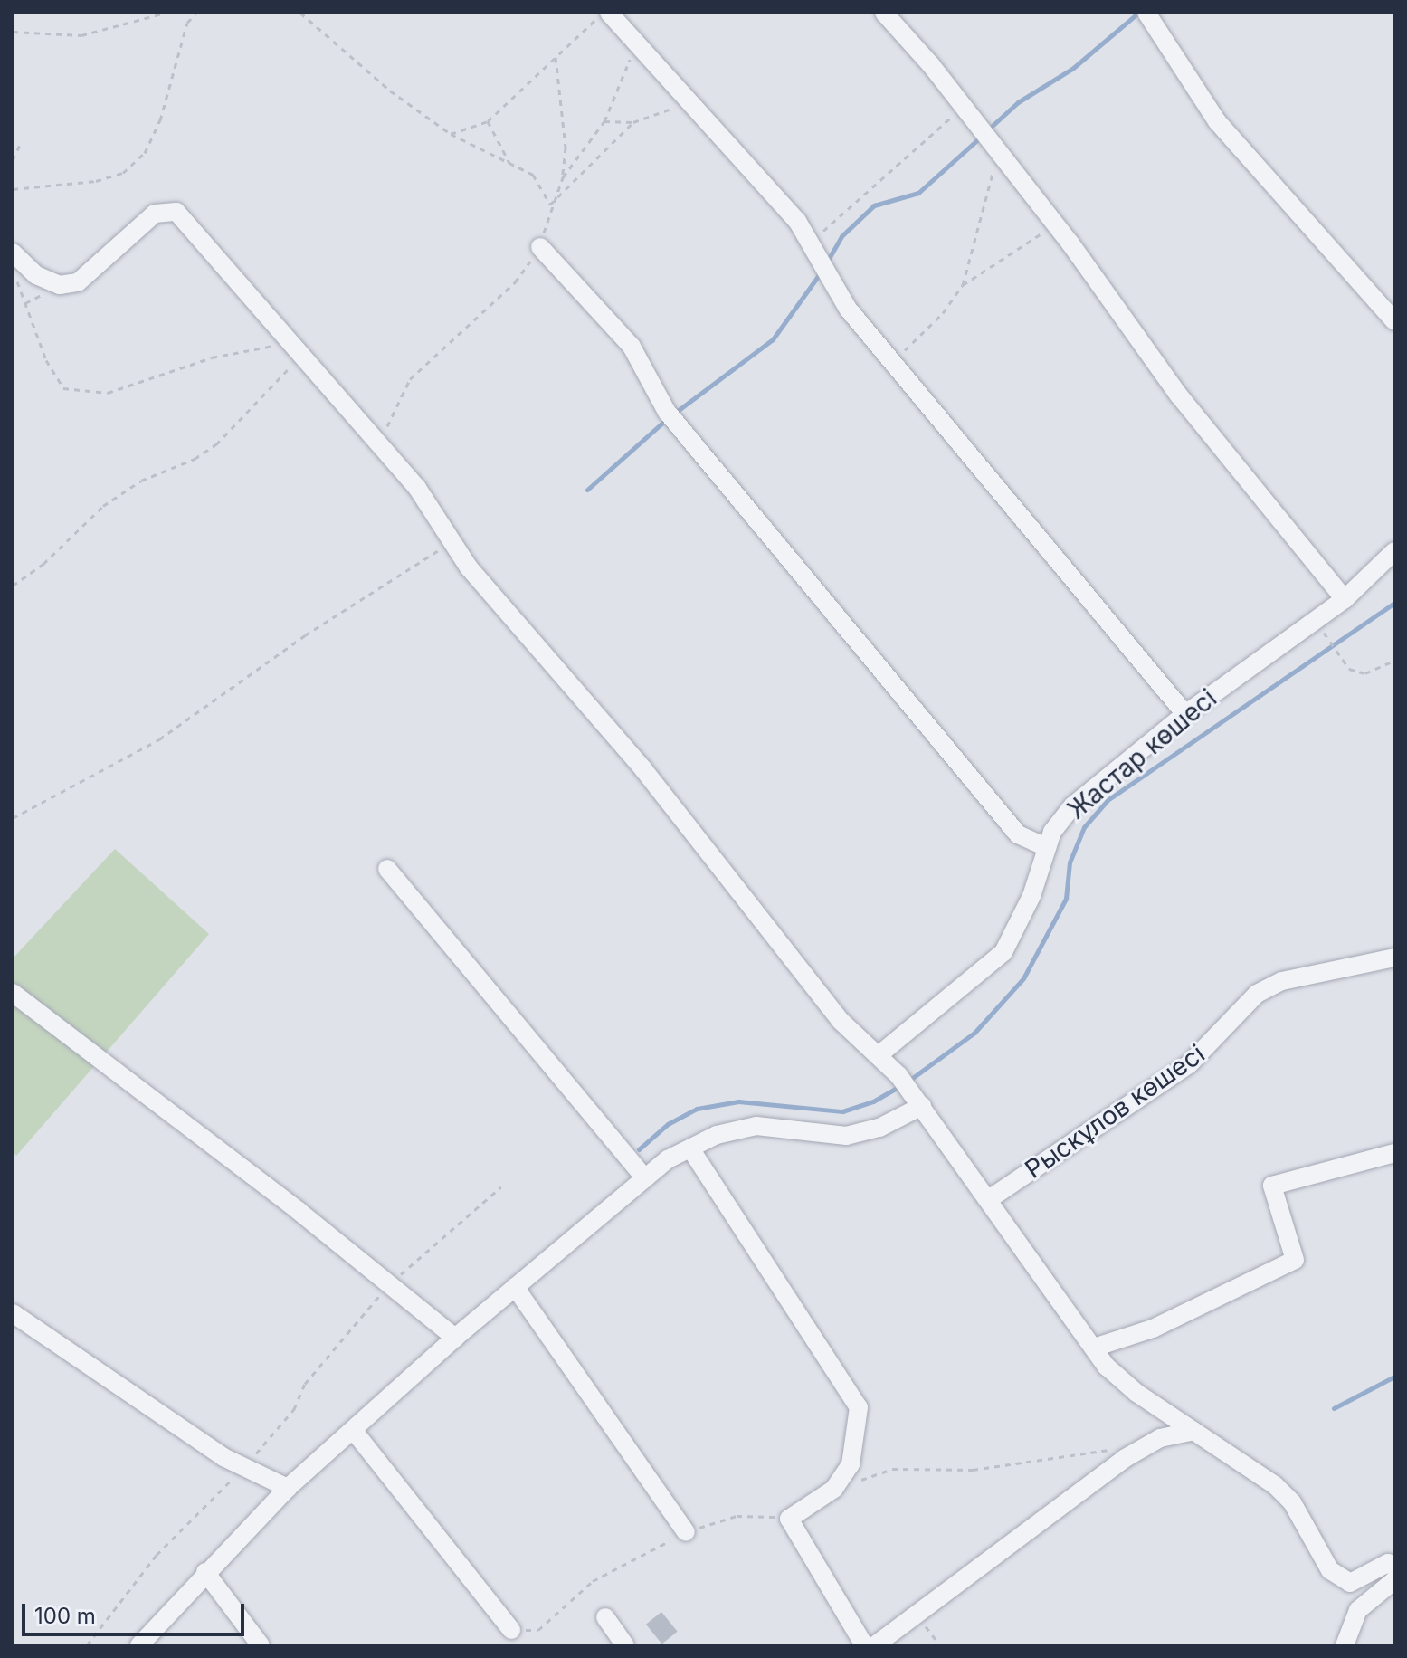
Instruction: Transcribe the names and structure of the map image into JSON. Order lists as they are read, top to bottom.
{
  "streets": {
    "street": ["Жастар көшесі", "Рыскұлов көшесі"]
  },
  "scale_bar": "100 m"
}
